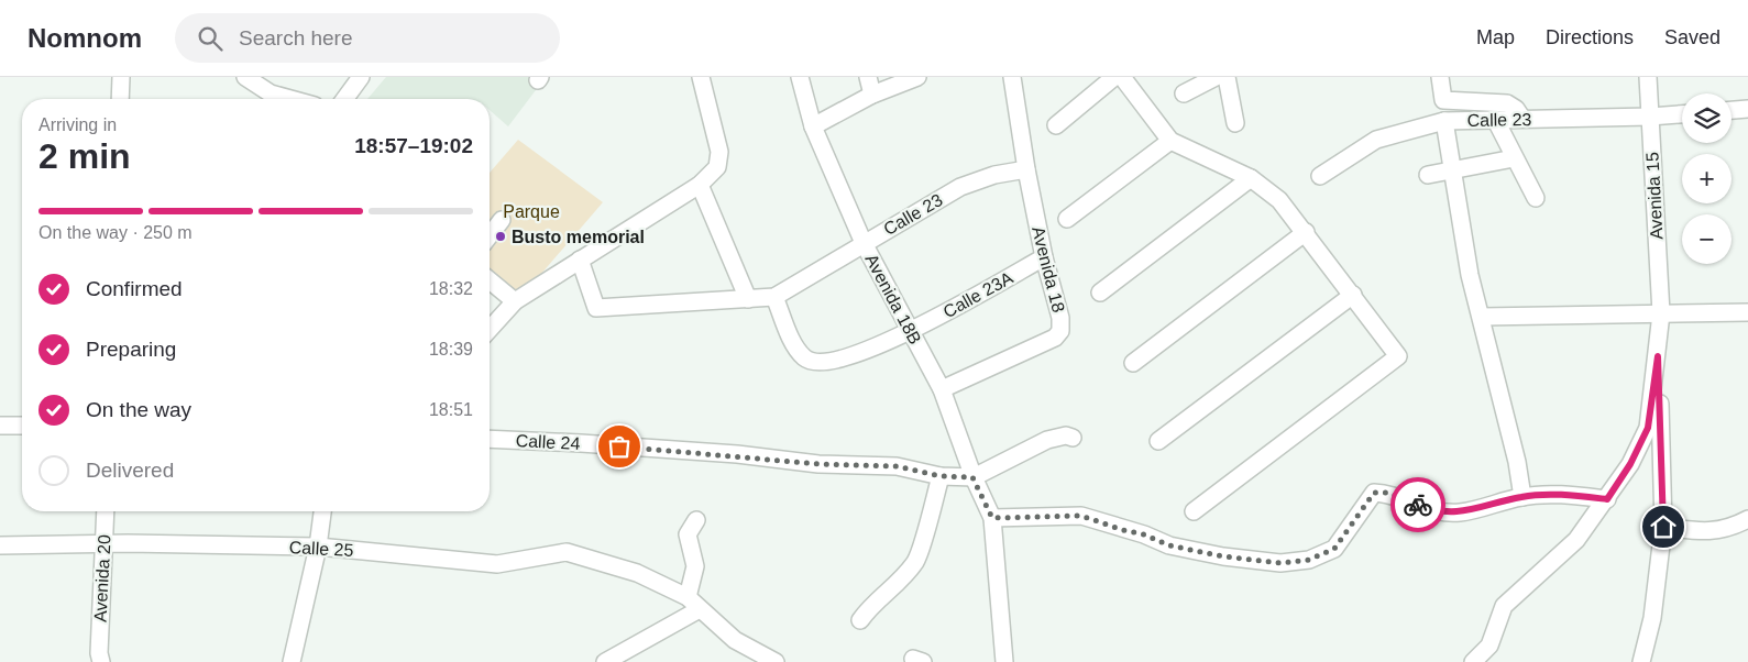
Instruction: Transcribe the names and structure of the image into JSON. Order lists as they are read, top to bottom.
{
  "streets": {
    "street": [
      "Calle 23",
      "Avenida 15",
      "Avenida 18",
      "Calle 23A",
      "Avenida 18B",
      "Calle 24",
      "Calle 25",
      "Avenida 20"
    ]
  },
  "crossings": [
    ["Calle 23", "Avenida 15"],
    ["Calle 23", "Avenida 18"],
    ["Calle 23", "Avenida 18B"],
    ["Avenida 18", "Calle 23A"],
    ["Avenida 18", "Avenida 18B"],
    ["Calle 23A", "Avenida 18B"],
    ["Avenida 18B", "Calle 24"],
    ["Calle 25", "Avenida 20"]
  ],
  "parks": ["Parque"],
  "places": ["Busto memorial"],
  "page": {
    "header": "Nomnom",
    "search": "Search here",
    "nav": ["Map", "Directions", "Saved"],
    "map_buttons": ["+", "−"],
    "heading": ["2 min", "Arriving in", "18:57–19:02"],
    "bar": "On the way · 250 m",
    "list": [
      ["Confirmed", "18:32"],
      ["Preparing", "18:39"],
      ["On the way", "18:51"],
      "Delivered"
    ]
  }
}
